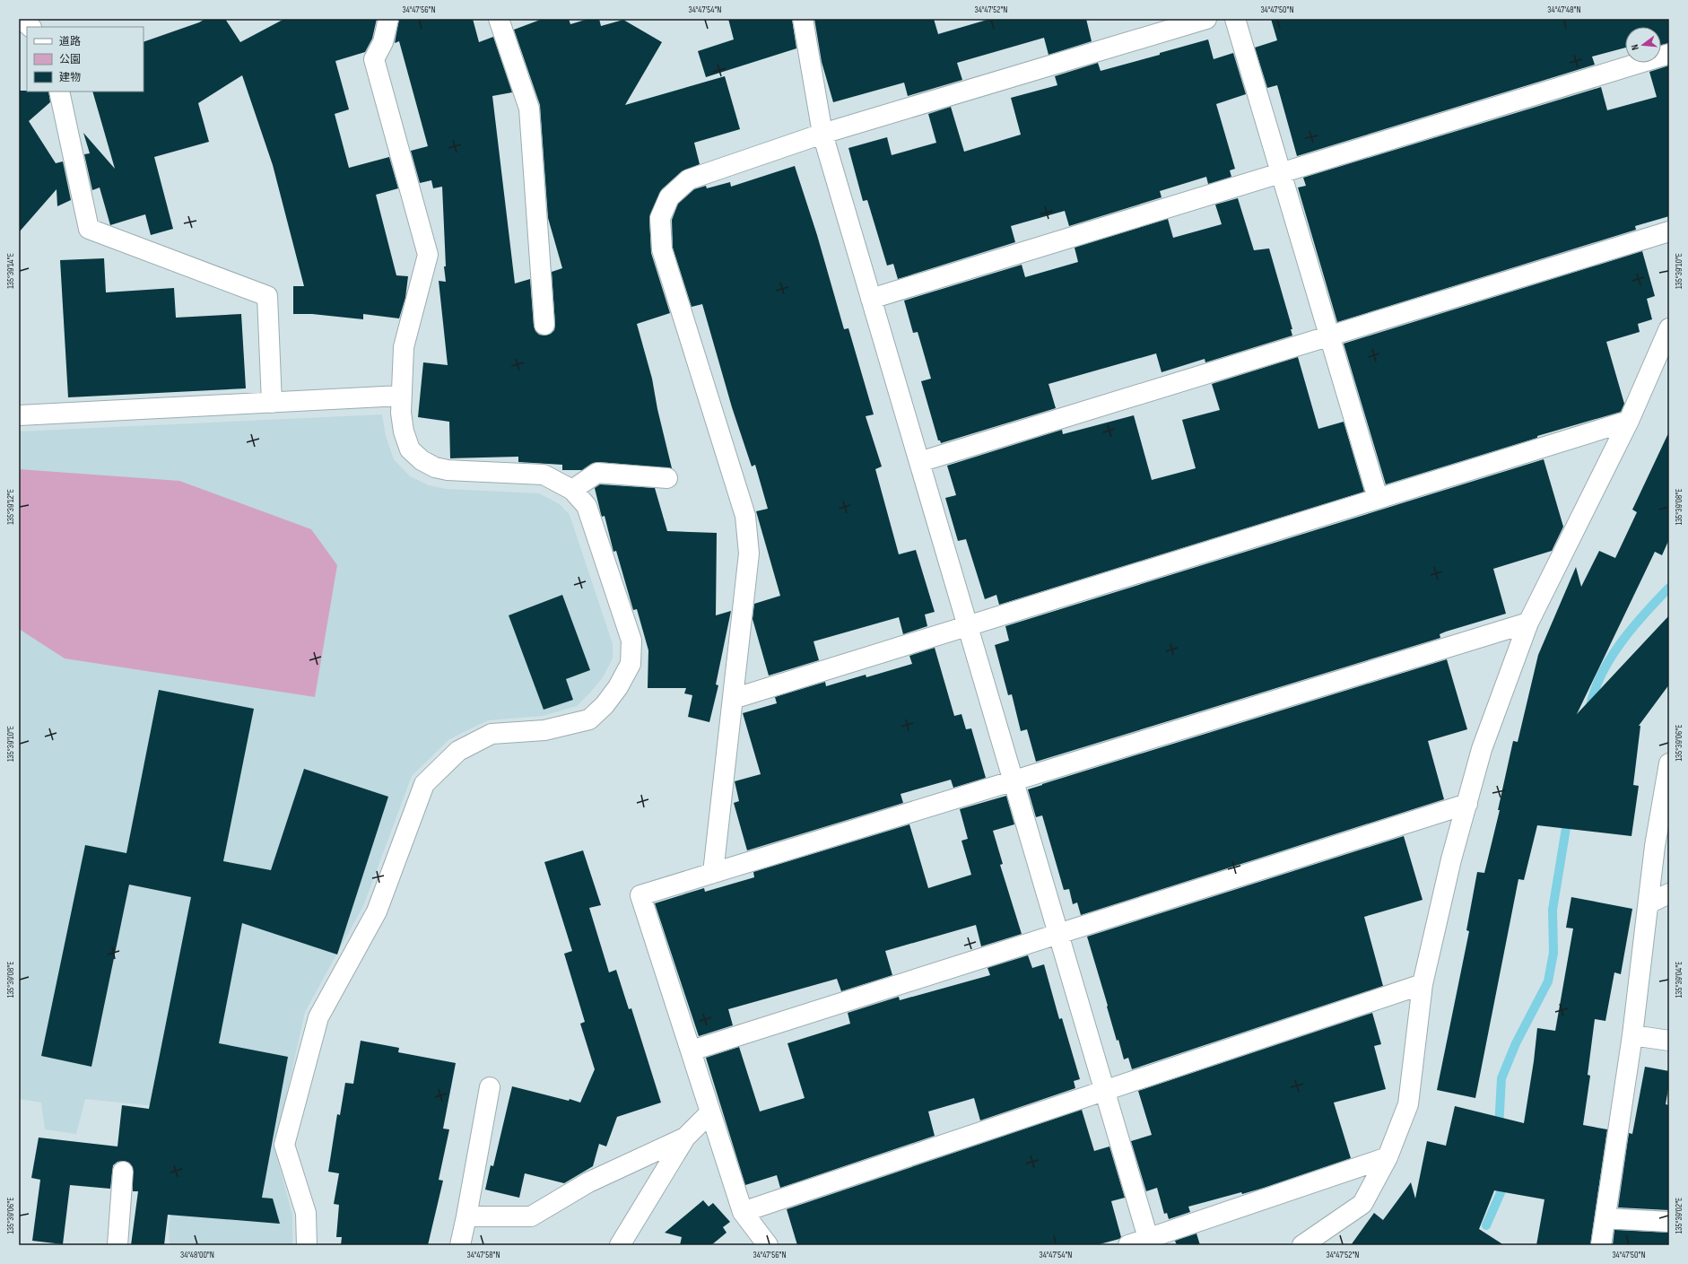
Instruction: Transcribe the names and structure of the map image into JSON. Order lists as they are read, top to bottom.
{
  "legend": ["道路", "公園", "建物"],
  "north": "left",
  "coordinates": [
    "34°47'56\"N",
    "34°47'54\"N",
    "34°47'52\"N",
    "34°47'50\"N",
    "34°47'48\"N",
    "135°39'10\"E",
    "135°39'14\"E",
    "135°39'08\"E",
    "135°39'12\"E",
    "135°39'06\"E",
    "135°39'04\"E",
    "135°39'02\"E",
    "34°48'00\"N",
    "34°47'58\"N"
  ]
}
